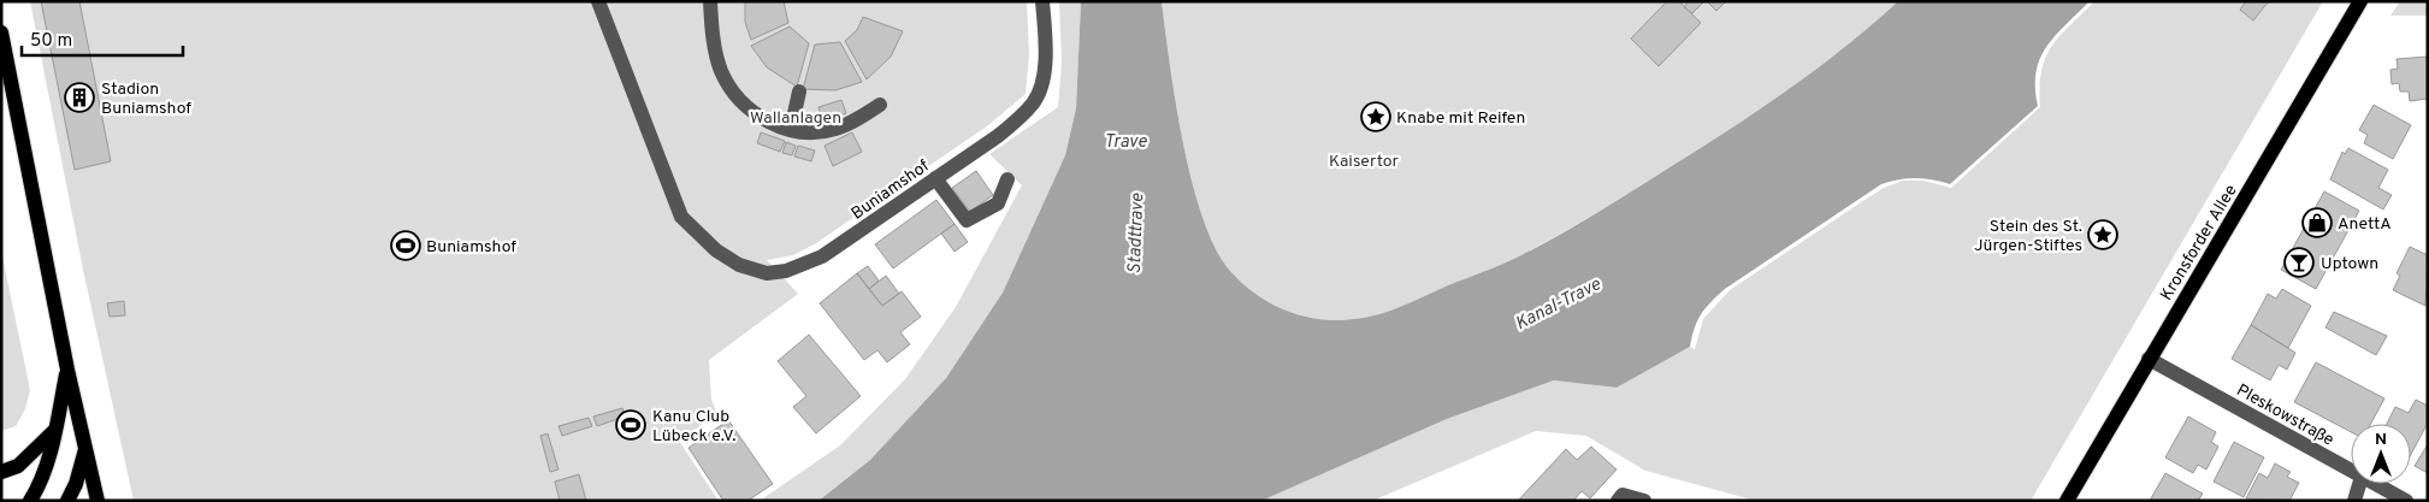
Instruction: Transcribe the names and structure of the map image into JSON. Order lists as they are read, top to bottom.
{
  "streets": {
    "main road": ["Kronsforder Allee"],
    "street": ["Buniamshof", "Pleskowstraße"]
  },
  "crossings": [
    ["Kronsforder Allee", "Pleskowstraße"]
  ],
  "water": ["Trave", "Stadttrave", "Kanal-Trave"],
  "parks": ["Wallanlagen", "Kaisertor"],
  "places": {
    "building": ["Stadion Buniamshof"],
    "place": ["Knabe mit Reifen", "Stein des St. Jürgen-Stiftes"],
    "shop": ["AnettA"],
    "sports": ["Buniamshof", "Kanu Club Lübeck e.V."],
    "bar": ["Uptown"]
  },
  "scale_bar": "50 m",
  "north": "top"
}
